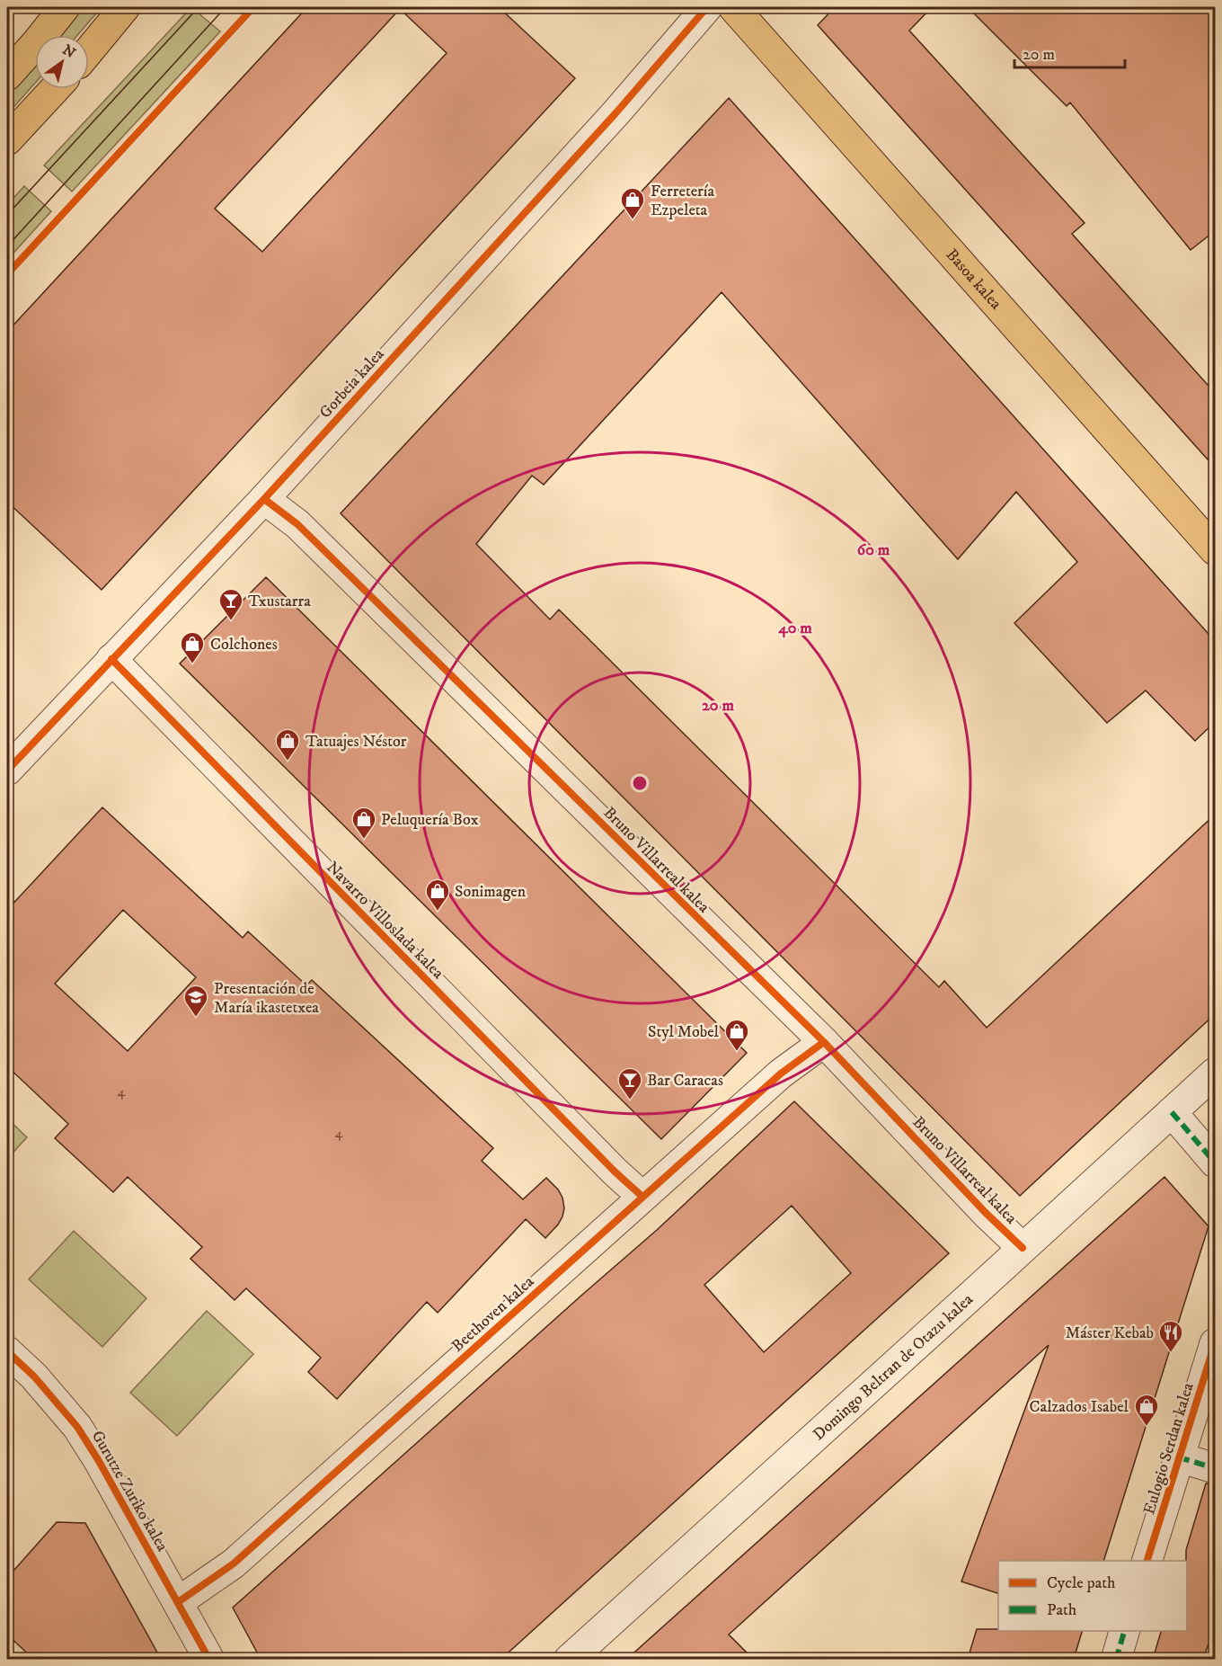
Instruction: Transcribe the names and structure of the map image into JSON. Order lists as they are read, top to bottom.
{
  "streets": {
    "main road": ["Basoa kalea"],
    "street": [
      "Gorbeia kalea",
      "Bruno Villarreal kalea",
      "Navarro Villoslada kalea",
      "Beethoven kalea",
      "Domingo Beltran de Otazu kalea",
      "Eulogio Serdan kalea",
      "Gurutze Zuriko kalea"
    ]
  },
  "crossings": [
    ["Gorbeia kalea", "Bruno Villarreal kalea"],
    ["Gorbeia kalea", "Navarro Villoslada kalea"],
    ["Bruno Villarreal kalea", "Beethoven kalea"],
    ["Bruno Villarreal kalea", "Domingo Beltran de Otazu kalea"],
    ["Navarro Villoslada kalea", "Beethoven kalea"],
    ["Beethoven kalea", "Gurutze Zuriko kalea"]
  ],
  "places": {
    "shop": [
      "Ferretería Ezpeleta",
      "Colchones",
      "Tatuajes Néstor",
      "Peluquería Box",
      "Sonimagen",
      "Styl Mobel",
      "Calzados Isabel"
    ],
    "bar": ["Txustarra", "Bar Caracas"],
    "school or university": ["Presentación de María ikastetxea"],
    "restaurant": ["Máster Kebab"]
  },
  "house_numbers": ["4", "4"],
  "legend": ["Cycle path", "Path"],
  "scale_bar": "20 m",
  "north": "top right",
  "rings": ["60 m", "40 m", "20 m"]
}
